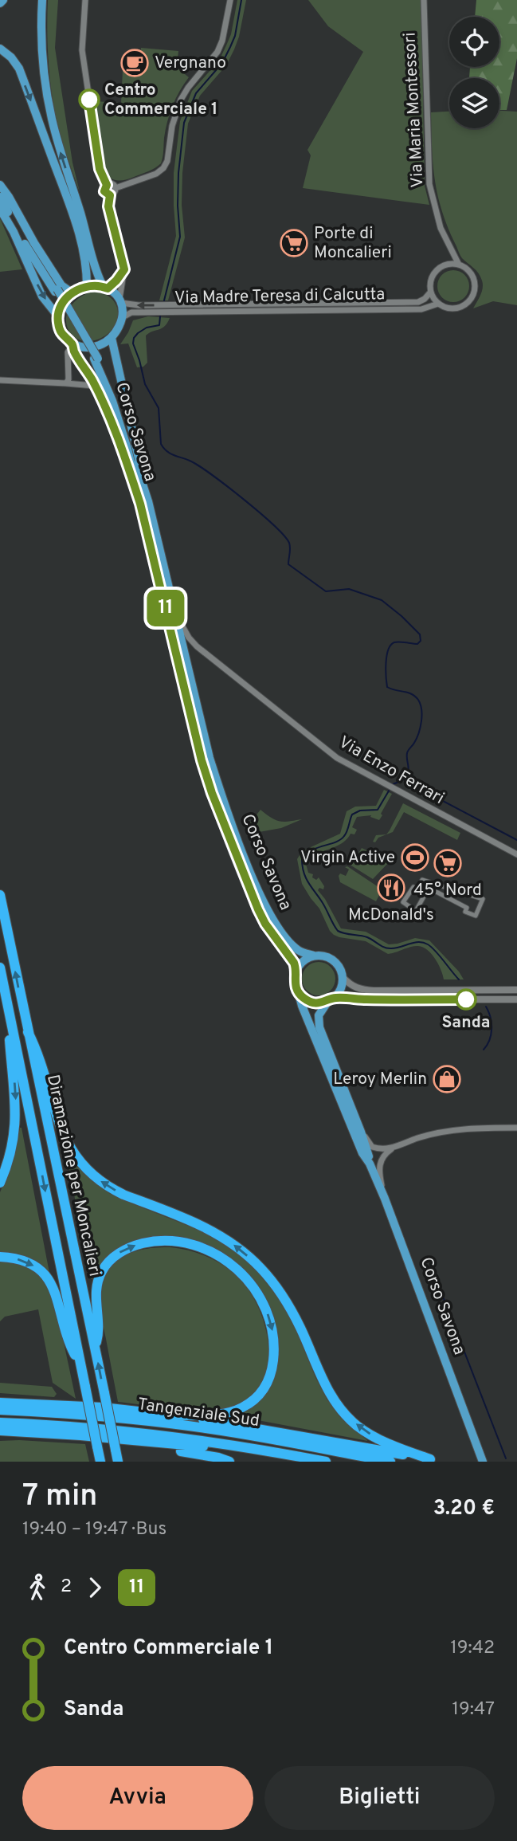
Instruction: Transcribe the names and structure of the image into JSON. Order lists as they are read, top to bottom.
{
  "streets": {
    "highway": ["Diramazione per Moncalieri", "Tangenziale Sud"],
    "main road": ["Corso Savona"],
    "street": ["Via Maria Montessori", "Via Madre Teresa di Calcutta", "Via Enzo Ferrari"]
  },
  "crossings": [
    ["Via Maria Montessori", "Via Madre Teresa di Calcutta"],
    ["Corso Savona", "Via Enzo Ferrari"]
  ],
  "places": {
    "cafe": ["Vergnano"],
    "other": ["Centro Commerciale 1", "Sanda"],
    "supermarket": ["Porte di Moncalieri", "45° Nord"],
    "sports": ["Virgin Active"],
    "restaurant": ["McDonald's"],
    "shop": ["Leroy Merlin"]
  },
  "lines": ["bus line 11"],
  "page": {
    "on_map": "11",
    "heading": ["7 min", "19:40 – 19:47 · Bus", "3.20 €"],
    "legs": ["2", "11"],
    "list": [
      {
        "name": "Centro Commerciale 1",
        "value": "19:42"
      },
      {
        "name": "Sanda",
        "value": "19:47"
      }
    ],
    "buttons": ["Avvia", "Biglietti"]
  }
}
